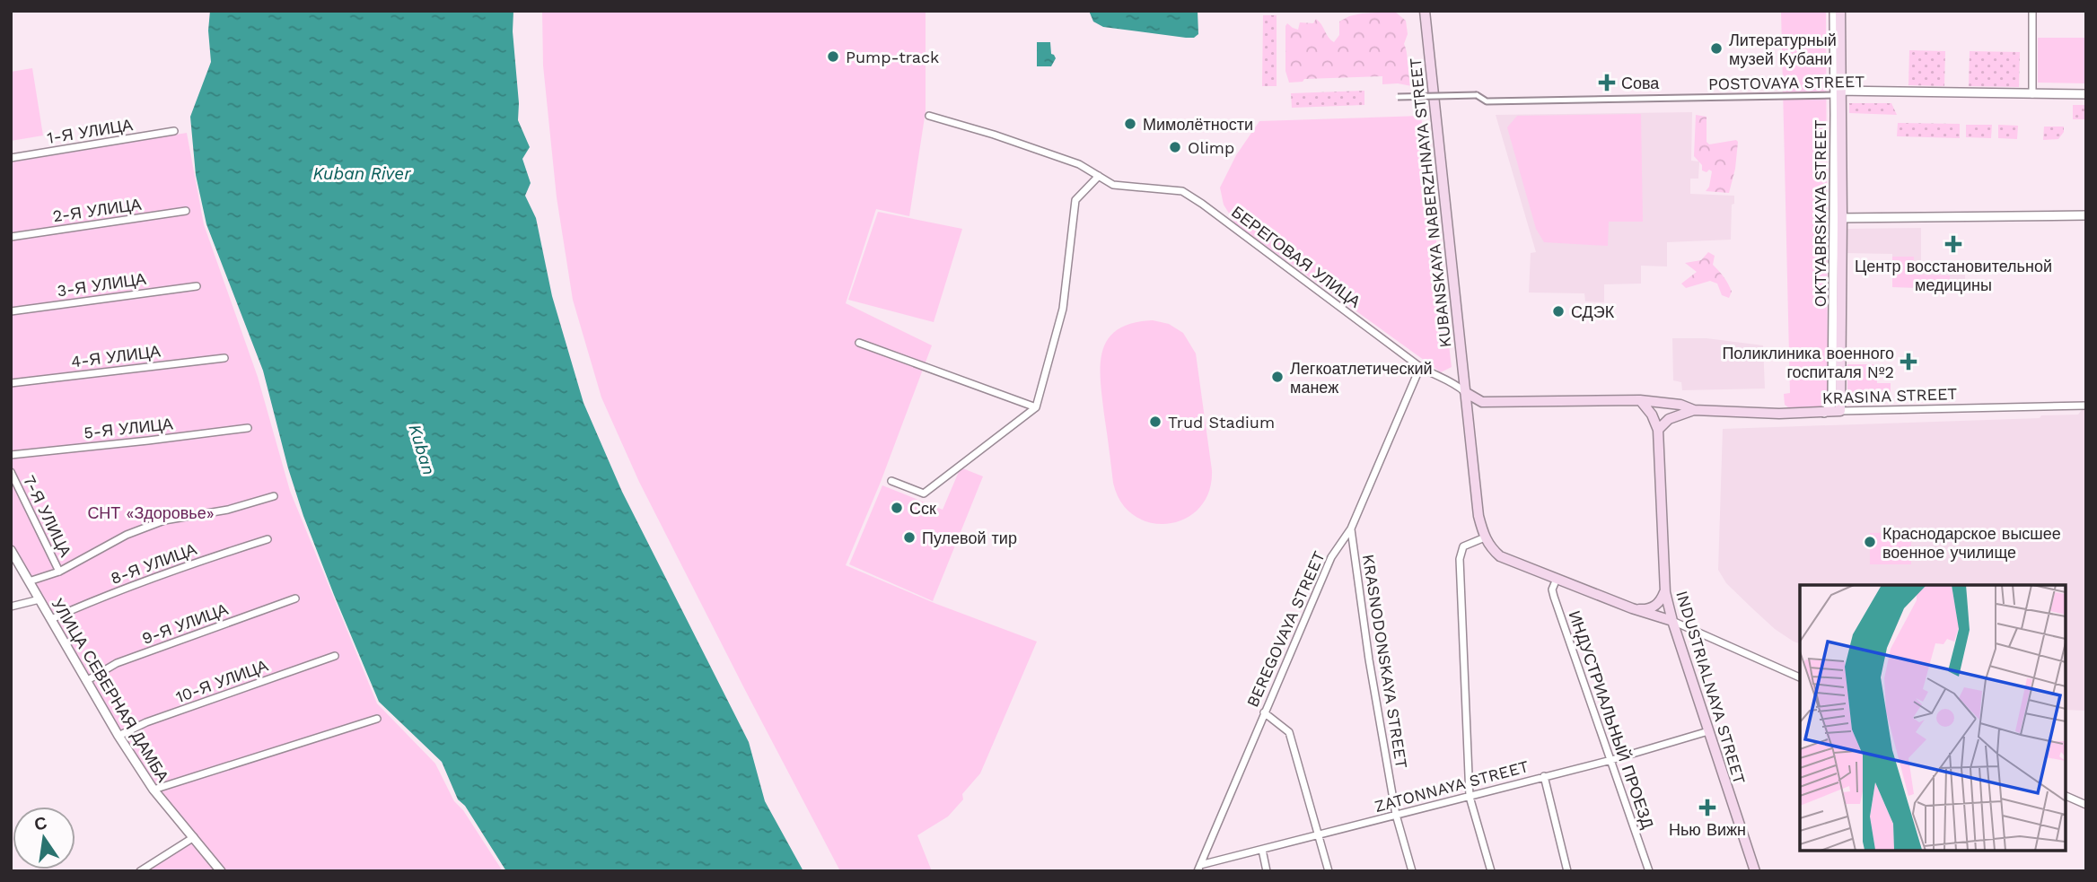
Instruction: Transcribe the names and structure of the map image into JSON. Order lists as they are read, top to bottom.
{
  "streets": {
    "main road": [
      "KUBANSKAYA NABERZHNAYA STREET",
      "OKTYABRSKAYA STREET",
      "KRASINA STREET",
      "INDUSTRIALNAYA STREET"
    ],
    "street": [
      "POSTOVAYA STREET",
      "1-Я УЛИЦА",
      "2-Я УЛИЦА",
      "БЕРЕГОВАЯ УЛИЦА",
      "3-Я УЛИЦА",
      "4-Я УЛИЦА",
      "5-Я УЛИЦА",
      "7-Я УЛИЦА",
      "8-Я УЛИЦА",
      "9-Я УЛИЦА",
      "BEREGOVAYA STREET",
      "KRASNODONSKAYA STREET",
      "10-Я УЛИЦА",
      "УЛИЦА СЕВЕРНАЯ ДАМБА",
      "ИНДУСТРИАЛЬНЫЙ ПРОЕЗД",
      "ZATONNAYA STREET"
    ]
  },
  "crossings": [
    ["POSTOVAYA STREET", "OKTYABRSKAYA STREET"],
    ["KUBANSKAYA NABERZHNAYA STREET", "БЕРЕГОВАЯ УЛИЦА"],
    ["KUBANSKAYA NABERZHNAYA STREET", "KRASINA STREET"],
    ["OKTYABRSKAYA STREET", "KRASINA STREET"],
    ["БЕРЕГОВАЯ УЛИЦА", "KRASINA STREET"],
    ["БЕРЕГОВАЯ УЛИЦА", "BEREGOVAYA STREET"],
    ["KRASINA STREET", "INDUSTRIALNAYA STREET"],
    ["8-Я УЛИЦА", "УЛИЦА СЕВЕРНАЯ ДАМБА"],
    ["9-Я УЛИЦА", "УЛИЦА СЕВЕРНАЯ ДАМБА"],
    ["BEREGOVAYA STREET", "KRASNODONSKAYA STREET"],
    ["BEREGOVAYA STREET", "ZATONNAYA STREET"],
    ["KRASNODONSKAYA STREET", "ZATONNAYA STREET"],
    ["10-Я УЛИЦА", "УЛИЦА СЕВЕРНАЯ ДАМБА"],
    ["INDUSTRIALNAYA STREET", "ZATONNAYA STREET"],
    ["ИНДУСТРИАЛЬНЫЙ ПРОЕЗД", "ZATONNAYA STREET"]
  ],
  "water": ["Kuban River", "Kuban"],
  "parks": ["СНТ «Здоровье»"],
  "places": {
    "other": [
      "Литературный музей Кубани",
      "Pump-track",
      "Мимолётности",
      "Olimp",
      "СДЭК",
      "Легкоатлетический манеж",
      "Trud Stadium",
      "Сск",
      "Пулевой тир",
      "Краснодарское высшее военное училище"
    ],
    "health": [
      "Сова",
      "Центр восстановительной медицины",
      "Поликлиника военного госпиталя №2",
      "Нью Вижн"
    ]
  },
  "north": "top"
}
